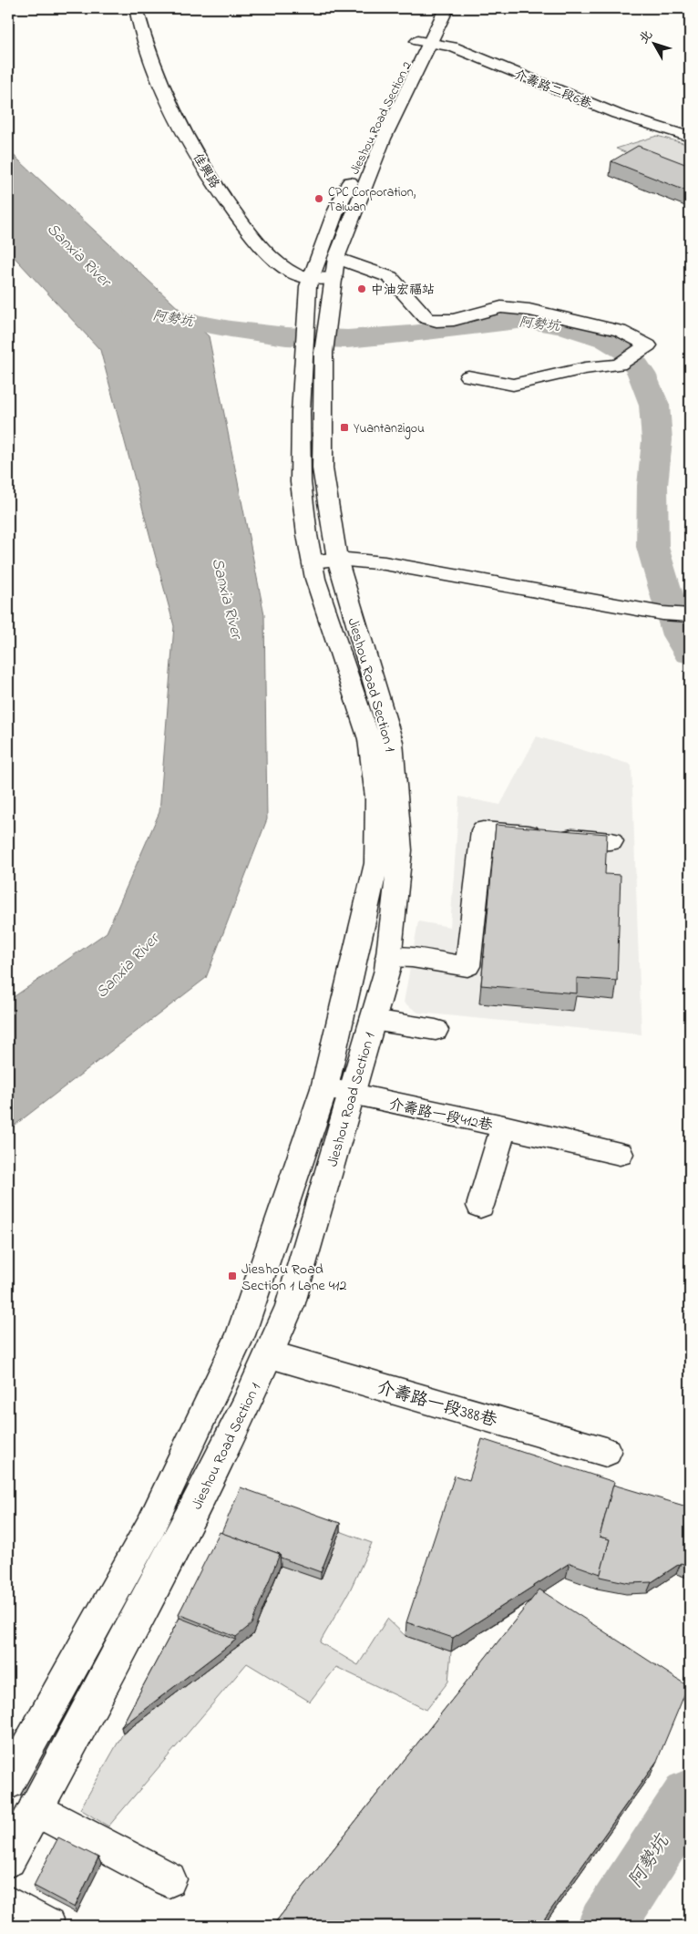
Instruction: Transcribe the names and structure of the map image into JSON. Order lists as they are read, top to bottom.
{
  "streets": {
    "main road": [
      "介壽路二段6巷",
      "Jieshou Road Section 2",
      "佳興路",
      "Jieshou Road Section 1",
      "介壽路一段412巷",
      "介壽路一段388巷"
    ]
  },
  "crossings": [
    ["介壽路二段6巷", "Jieshou Road Section 2"],
    ["Jieshou Road Section 2", "佳興路"],
    ["Jieshou Road Section 2", "Jieshou Road Section 1"],
    ["佳興路", "Jieshou Road Section 1"],
    ["Jieshou Road Section 1", "介壽路一段412巷"],
    ["Jieshou Road Section 1", "介壽路一段388巷"]
  ],
  "water": ["Sanxia River", "阿勢坑"],
  "places": {
    "other": ["CPC Corporation, Taiwan", "中油宏福站"],
    "transit": ["Yuantanzigou", "Jieshou Road Section 1 Lane 412"]
  },
  "north": "top left"
}
